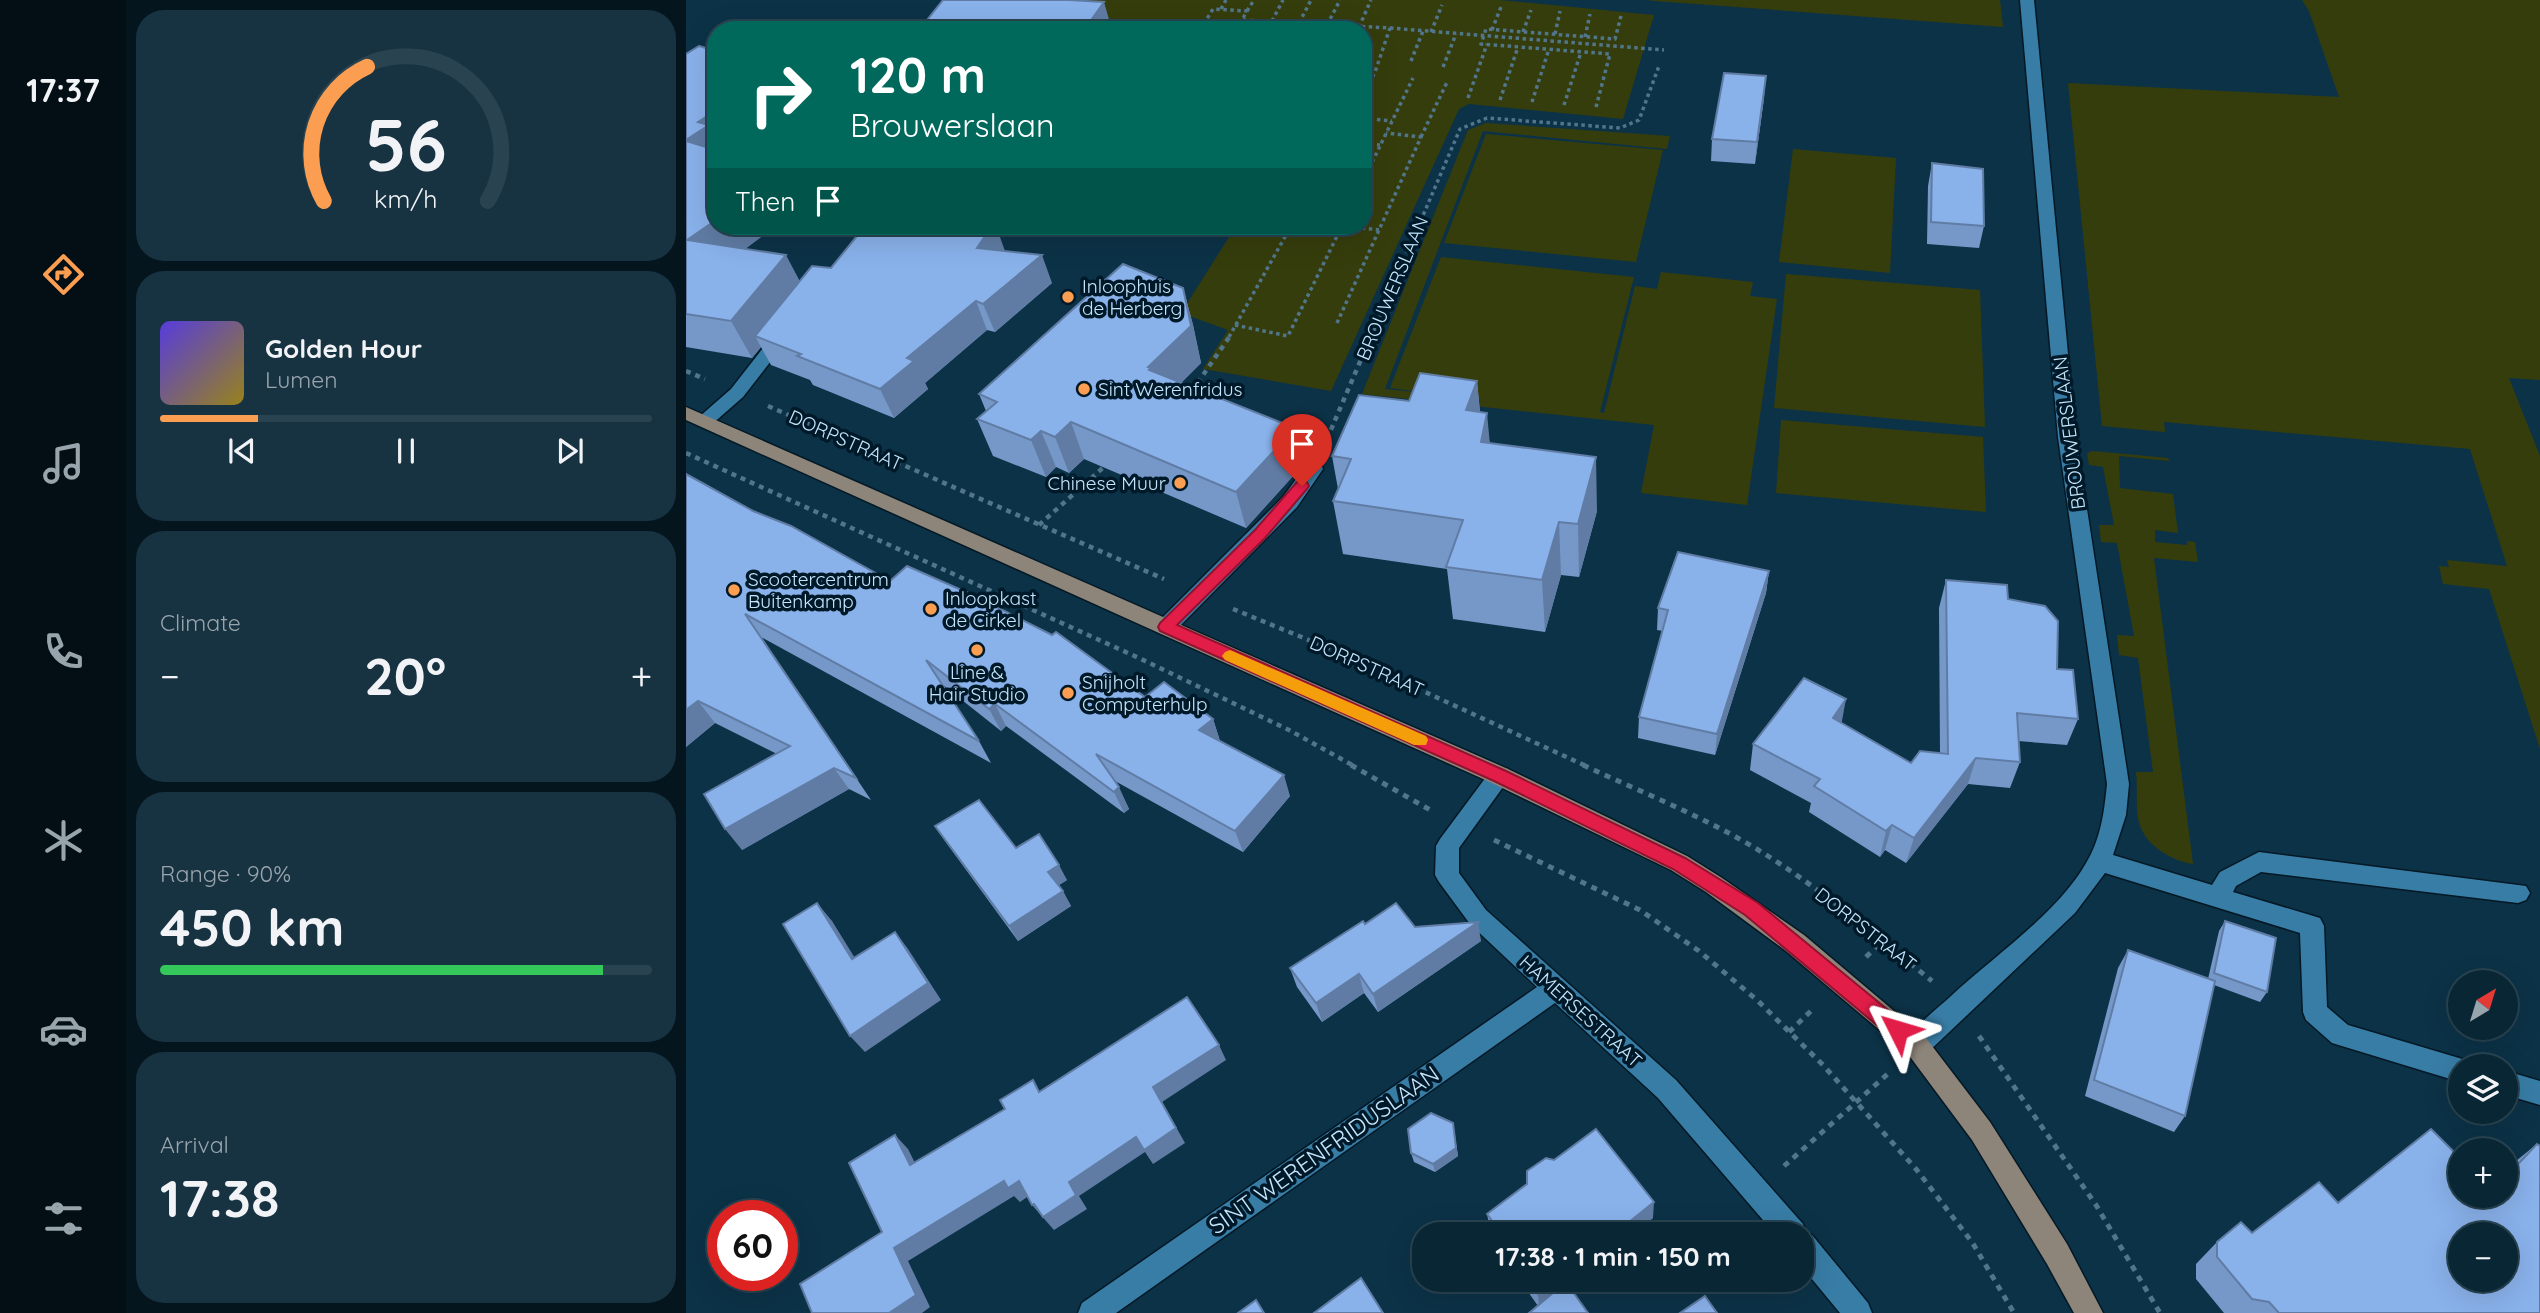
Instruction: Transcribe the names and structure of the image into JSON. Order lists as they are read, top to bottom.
{
  "streets": {
    "main road": ["DORPSTRAAT"],
    "street": ["BROUWERSLAAN", "HAMERSESTRAAT", "SINT WERENFRIDUSLAAN"]
  },
  "crossings": [
    ["BROUWERSLAAN", "DORPSTRAAT"],
    ["DORPSTRAAT", "HAMERSESTRAAT"],
    ["HAMERSESTRAAT", "SINT WERENFRIDUSLAAN"]
  ],
  "places": [
    "Inloophuis de Herberg",
    "Sint Werenfridus",
    "Chinese Muur",
    "Scootercentrum Buitenkamp",
    "Inloopkast de Cirkel",
    "Line & Hair Studio",
    "Snijholt Computerhulp"
  ],
  "north": "top right",
  "page": {
    "tabs": "17:37",
    "turn": ["120 m", "Brouwerslaan"],
    "then": "Then",
    "song": ["Golden Hour", "Lumen"],
    "tile": [
      "Climate",
      ["Range · 90%", "450 km"],
      ["Arrival", "17:38"]
    ],
    "heat": ["−", "20°", "+"],
    "map_buttons": ["+", "−"],
    "limit": "60",
    "trip": "17:38 · 1 min · 150 m",
    "gauge": ["56", "km/h"]
  }
}
